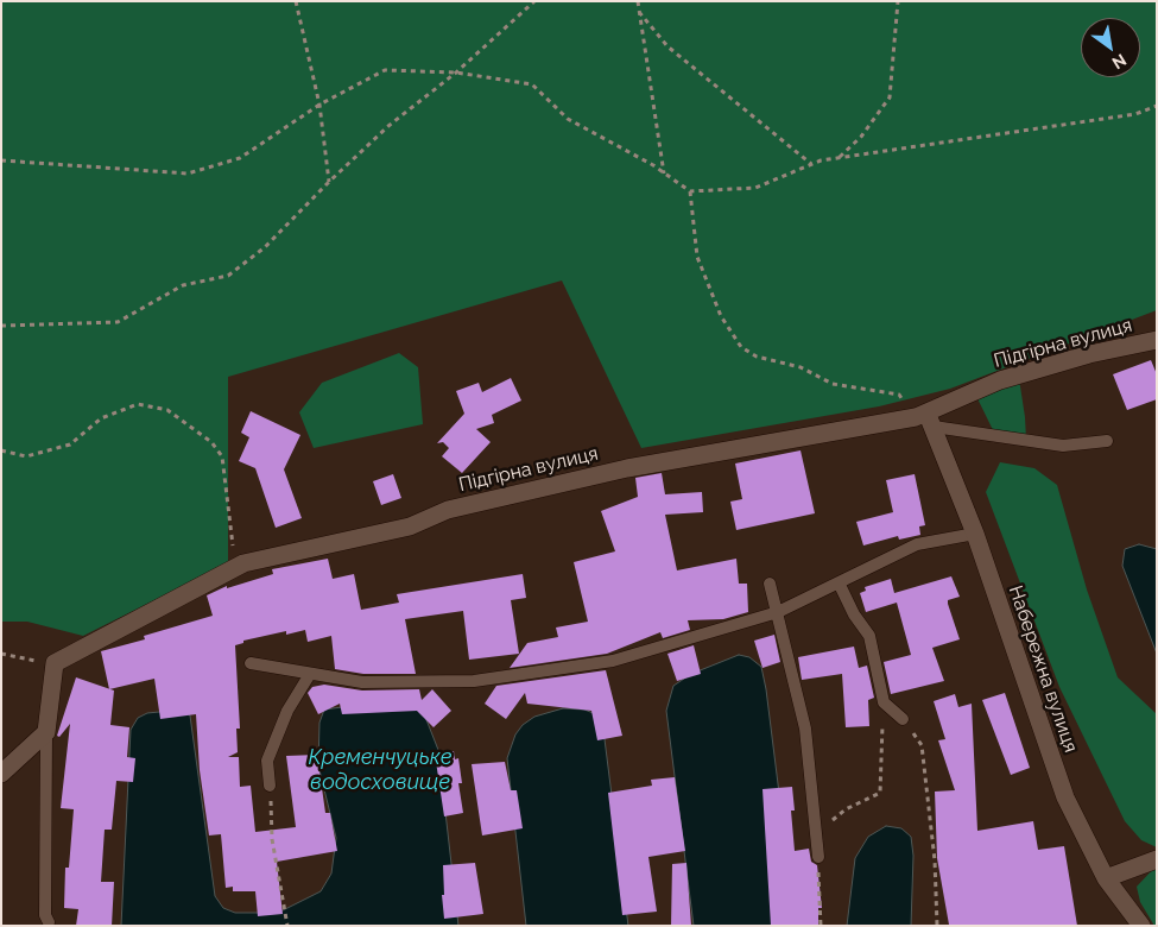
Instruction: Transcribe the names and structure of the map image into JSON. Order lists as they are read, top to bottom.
{
  "streets": {
    "street": ["Підгірна вулиця", "Набережна вулиця"]
  },
  "crossings": [
    ["Підгірна вулиця", "Набережна вулиця"]
  ],
  "water": ["Кременчуцьке водосховище"],
  "north": "bottom right"
}
